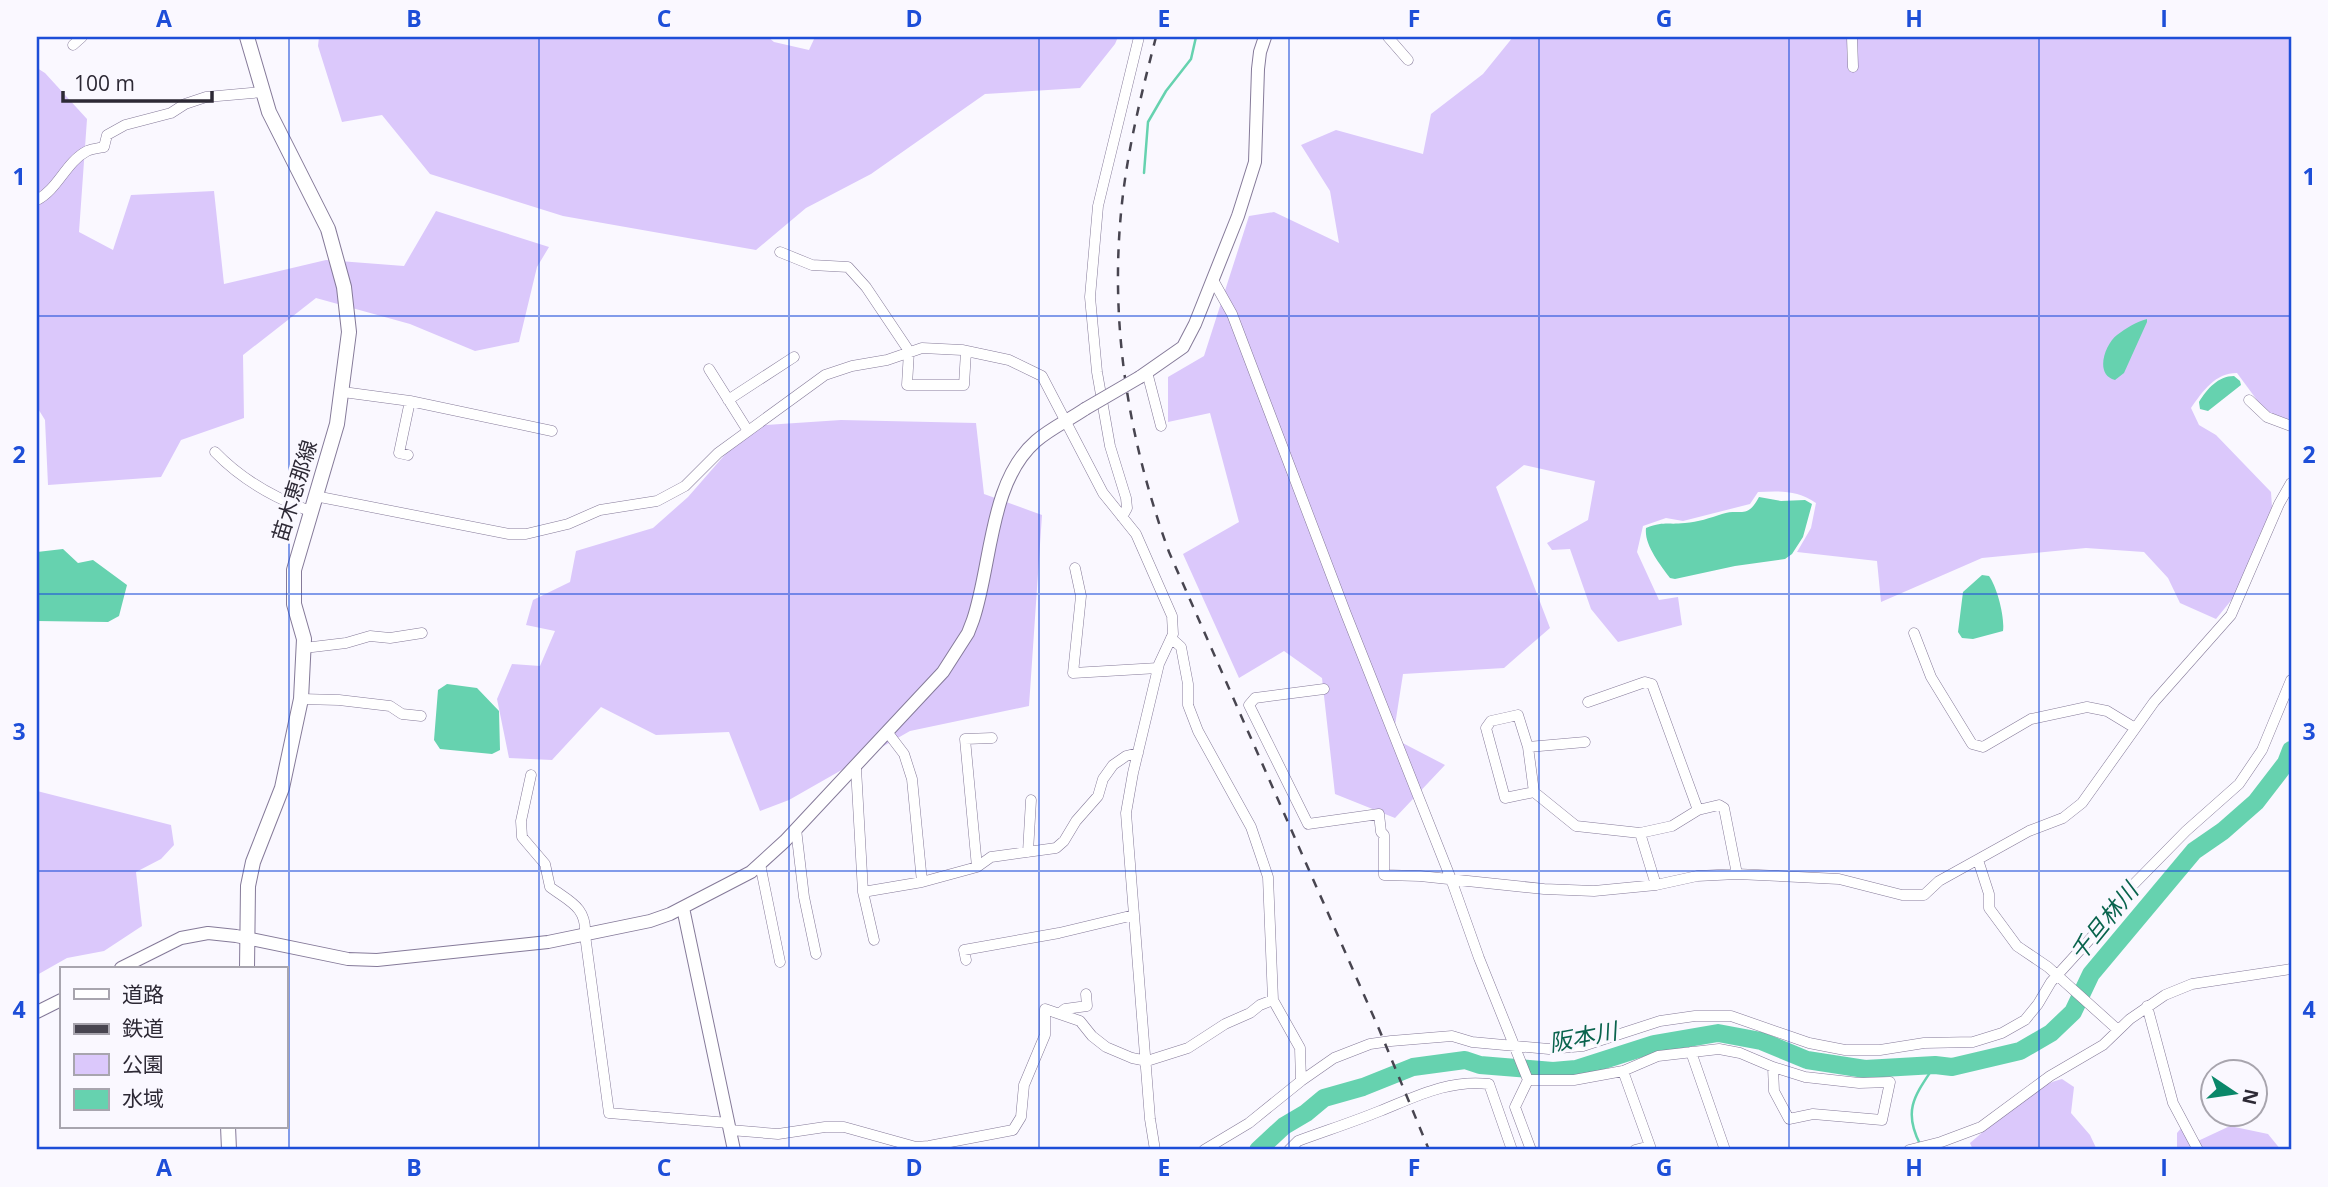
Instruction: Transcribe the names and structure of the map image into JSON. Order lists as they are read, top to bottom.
{
  "streets": {
    "main road": ["苗木恵那線"]
  },
  "water": ["千旦林川", "阪本川"],
  "legend": [
    "道路",
    "鉄道",
    "公園",
    "水域"
  ],
  "scale_bar": "100 m",
  "north": "right",
  "grid": {
    "columns": [
      "A",
      "B",
      "C",
      "D",
      "E",
      "F",
      "G",
      "H",
      "I"
    ],
    "rows": [
      "1",
      "2",
      "3",
      "4"
    ]
  }
}
